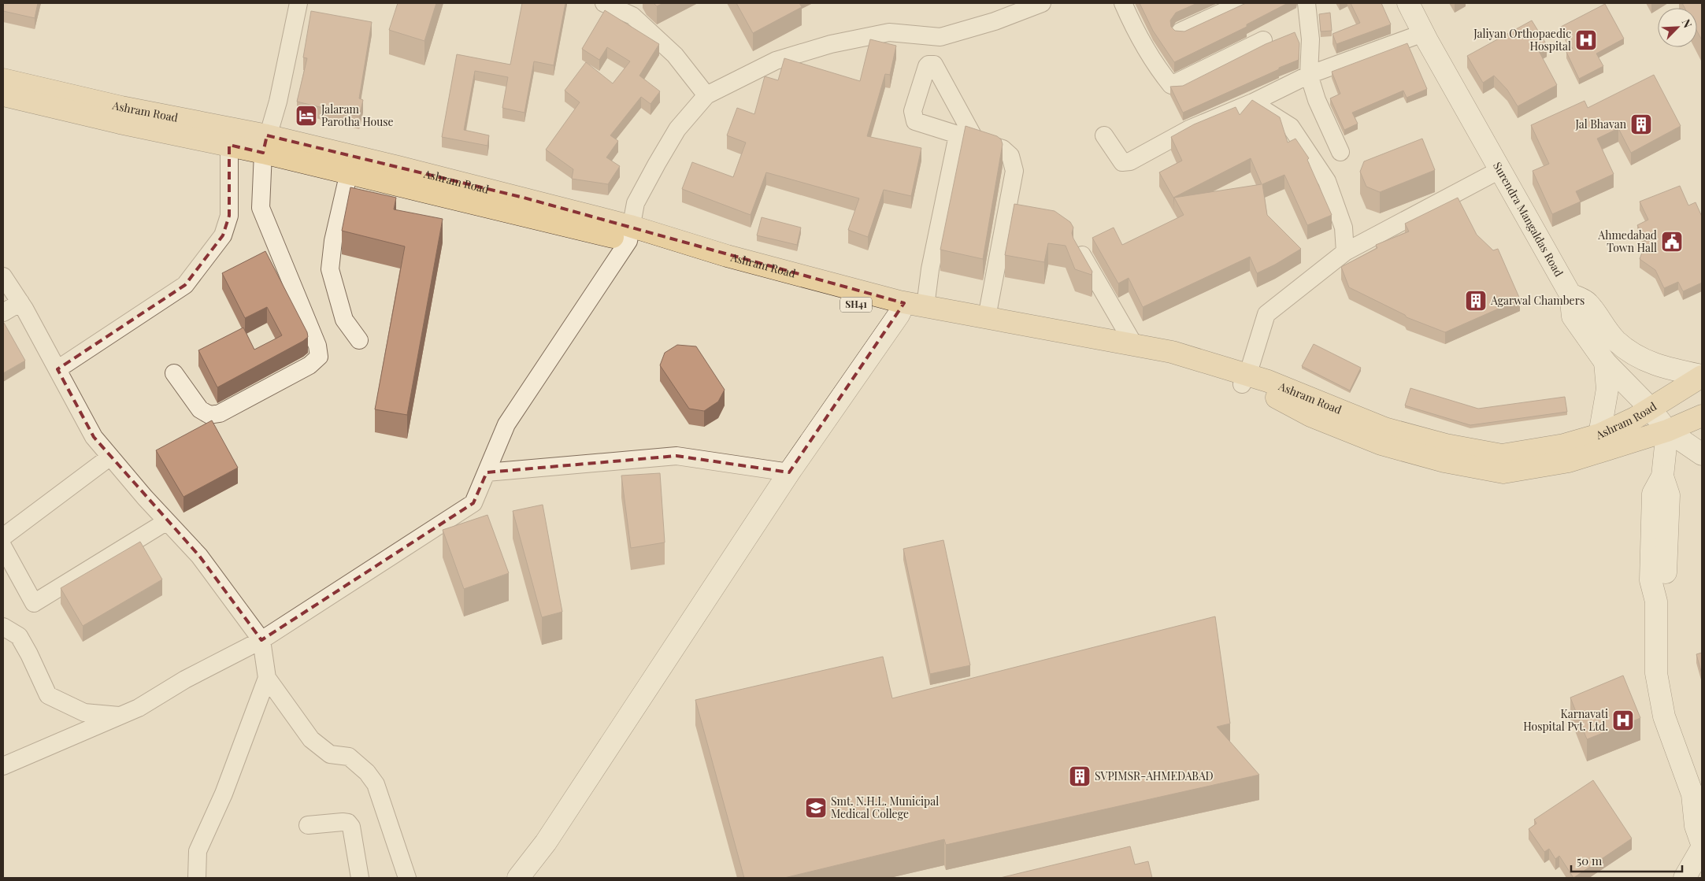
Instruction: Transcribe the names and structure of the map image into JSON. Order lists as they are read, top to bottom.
{
  "streets": {
    "main road": ["Ashram Road", "SH41"],
    "street": ["Surendra Mangaldas Road"]
  },
  "places": {
    "hospital": ["Jaliyan Orthopaedic Hospital", "Karnavati Hospital Pvt. Ltd."],
    "hotel": ["Jalaram Parotha House"],
    "building": ["Jal Bhavan", "Agarwal Chambers", "SVPIMSR-AHMEDABAD"],
    "public building": ["Ahmedabad Town Hall"],
    "school or university": ["Smt. N.H.L. Municipal Medical College"]
  },
  "scale_bar": "50 m",
  "north": "top right"
}
